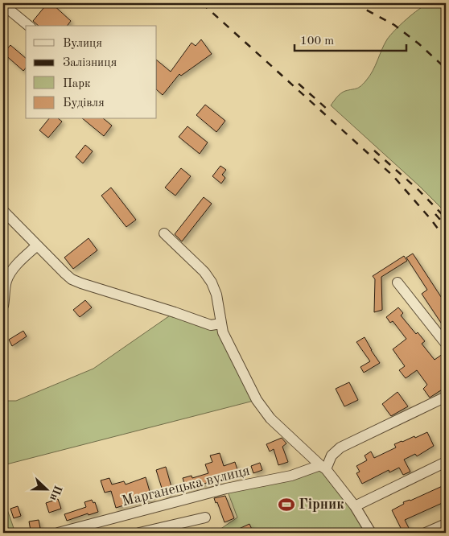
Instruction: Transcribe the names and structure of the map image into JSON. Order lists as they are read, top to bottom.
{
  "streets": {
    "street": ["Марганецька вулиця"]
  },
  "places": {
    "sports": ["Гірник"]
  },
  "legend": [
    "Вулиця",
    "Залізниця",
    "Парк",
    "Будівля"
  ],
  "scale_bar": "100 m",
  "north": "right"
}
